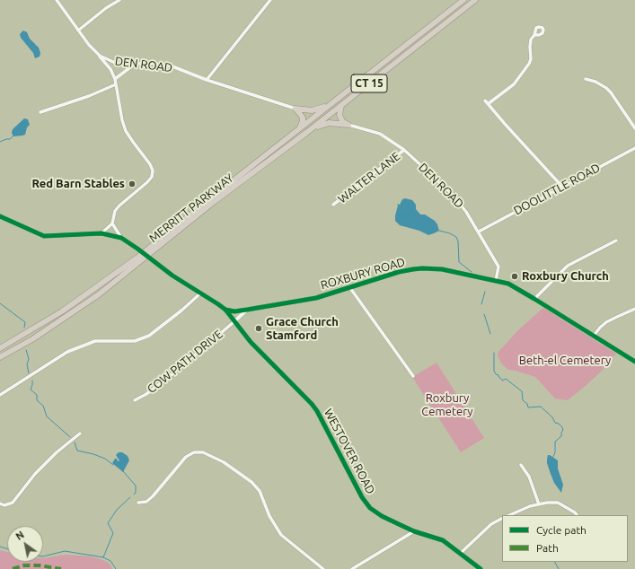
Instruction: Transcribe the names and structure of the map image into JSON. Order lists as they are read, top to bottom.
{
  "streets": {
    "highway": ["CT 15", "MERRITT PARKWAY"],
    "street": [
      "DEN ROAD",
      "WALTER LANE",
      "DOOLITTLE ROAD",
      "ROXBURY ROAD",
      "COW PATH DRIVE",
      "WESTOVER ROAD"
    ]
  },
  "crossings": [
    ["DEN ROAD", "WALTER LANE"],
    ["DEN ROAD", "DOOLITTLE ROAD"],
    ["DEN ROAD", "ROXBURY ROAD"],
    ["ROXBURY ROAD", "WESTOVER ROAD"],
    ["COW PATH DRIVE", "WESTOVER ROAD"]
  ],
  "parks": ["Beth-el Cemetery", "Roxbury Cemetery"],
  "places": ["Red Barn Stables", "Roxbury Church", "Grace Church Stamford"],
  "legend": ["Cycle path", "Path"],
  "north": "top left"
}
